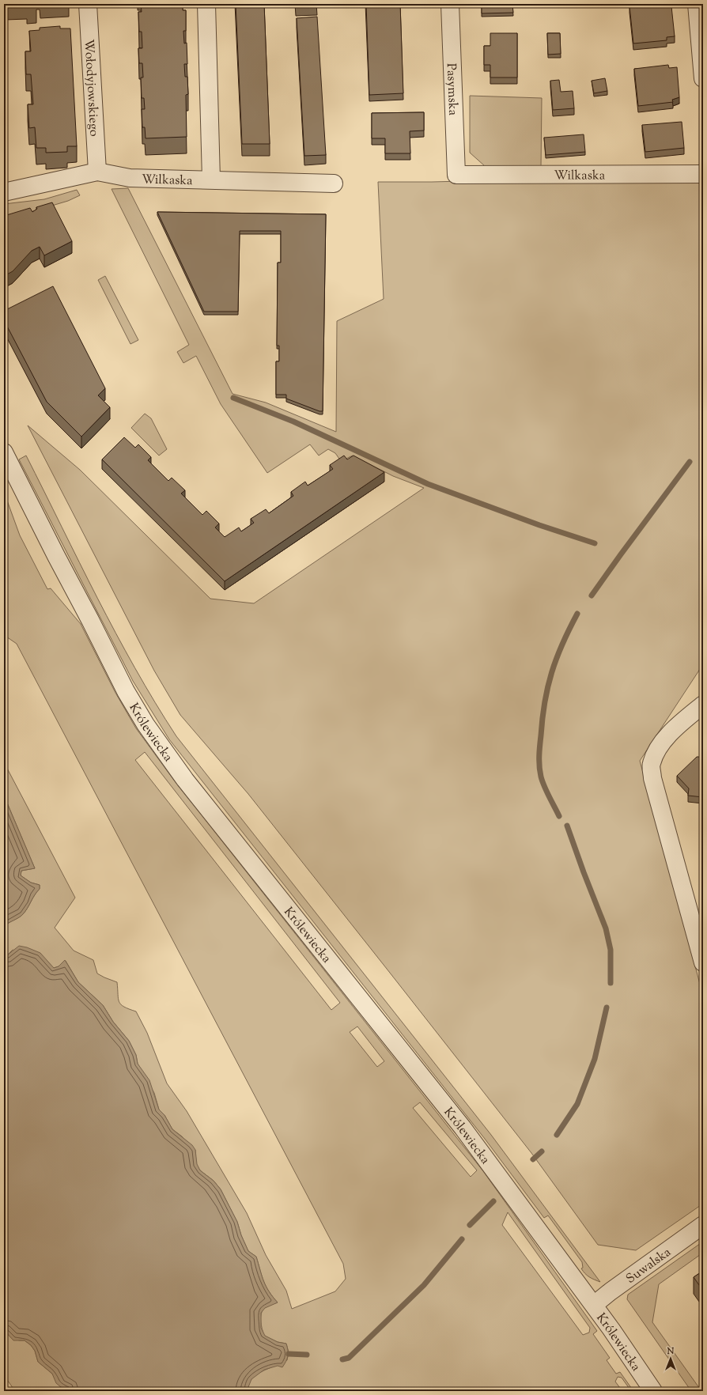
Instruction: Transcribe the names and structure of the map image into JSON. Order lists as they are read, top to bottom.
{
  "streets": {
    "street": [
      "Wołodyjowskiego",
      "Pasymska",
      "Wilkaska",
      "Królewiecka",
      "Suwalska"
    ]
  },
  "crossings": [
    ["Wołodyjowskiego", "Wilkaska"],
    ["Pasymska", "Wilkaska"],
    ["Królewiecka", "Suwalska"]
  ],
  "north": "top"
}
